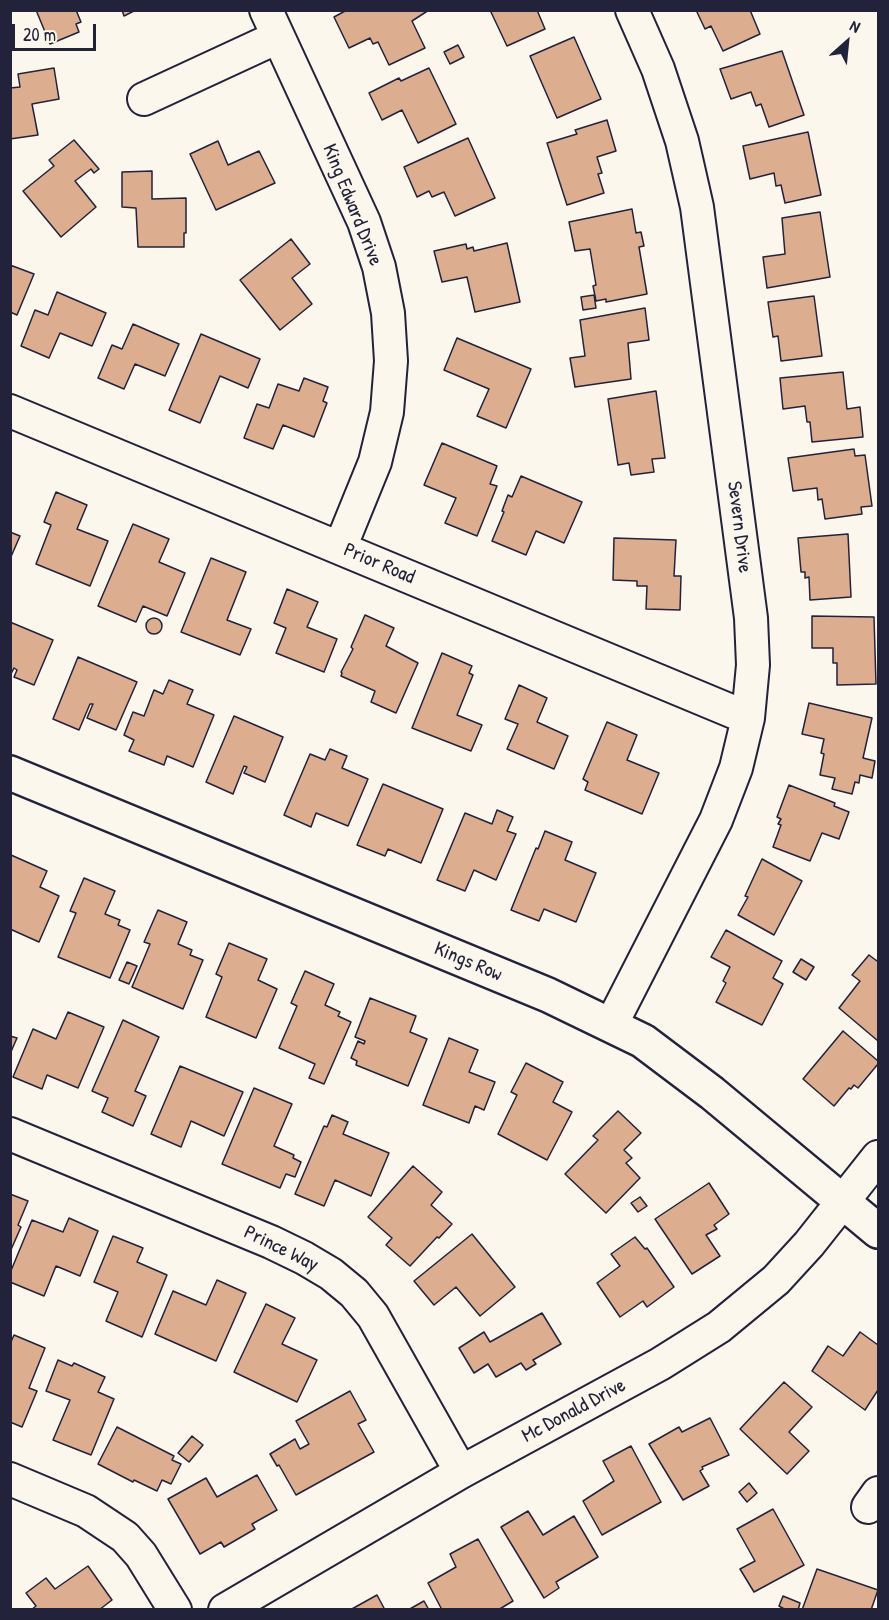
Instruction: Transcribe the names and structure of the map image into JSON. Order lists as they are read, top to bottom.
{
  "streets": {
    "main road": ["Kings Row"],
    "street": [
      "King Edward Drive",
      "Severn Drive",
      "Prior Road",
      "Prince Way",
      "Mc Donald Drive"
    ]
  },
  "crossings": [
    ["King Edward Drive", "Prior Road"],
    ["Severn Drive", "Prior Road"],
    ["Severn Drive", "Kings Row"],
    ["Kings Row", "Mc Donald Drive"],
    ["Prince Way", "Mc Donald Drive"]
  ],
  "scale_bar": "20 m",
  "north": "top right"
}
